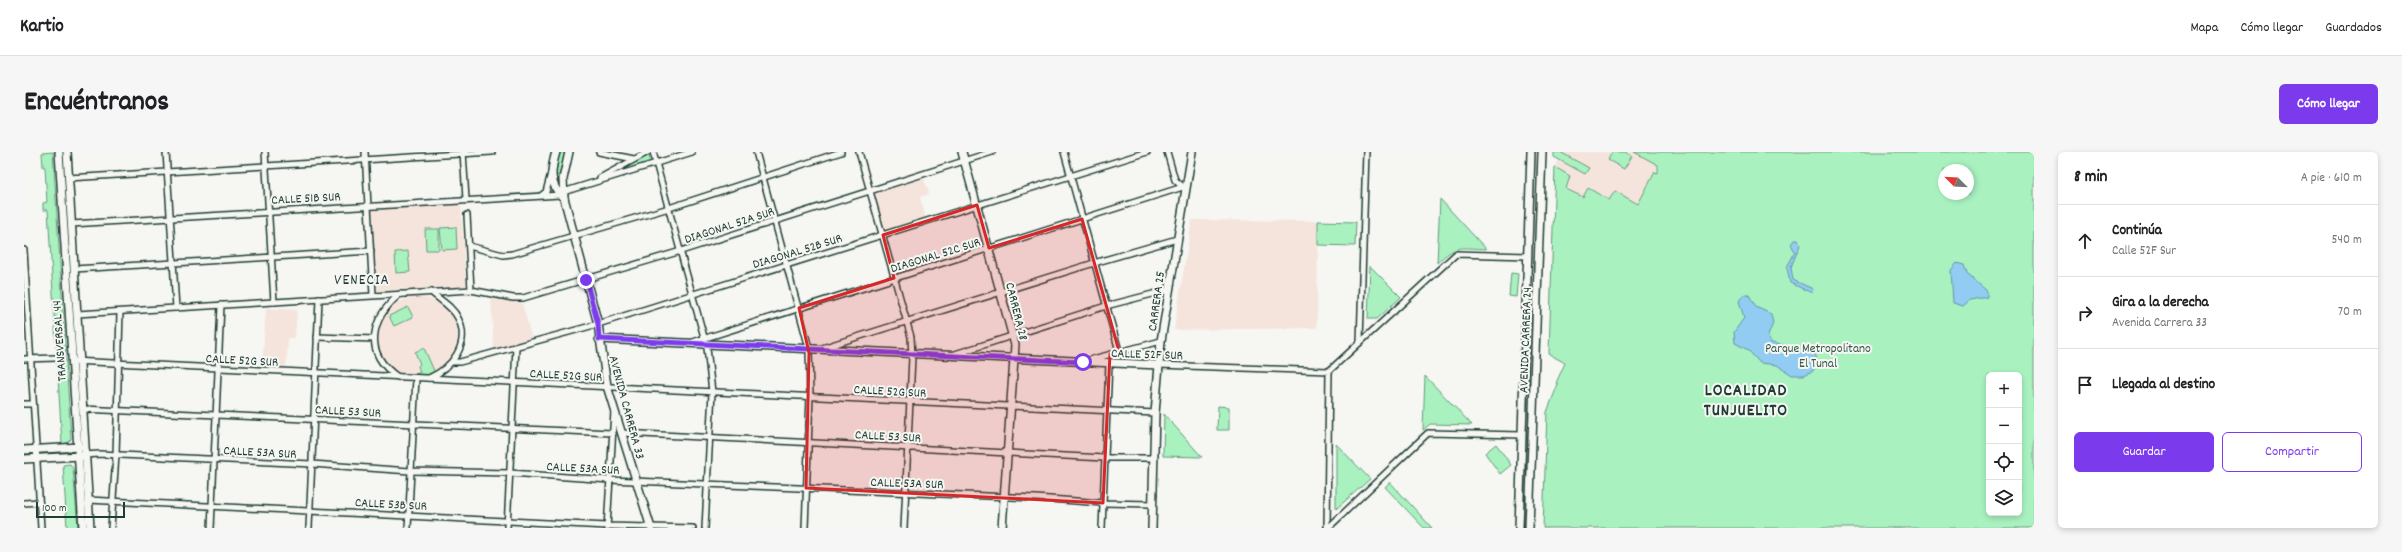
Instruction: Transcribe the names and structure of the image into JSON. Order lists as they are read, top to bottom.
{
  "streets": {
    "street": [
      "CALLE 51B SUR",
      "DIAGONAL 52A SUR",
      "DIAGONAL 52B SUR",
      "DIAGONAL 52C SUR",
      "CARRERA 25",
      "CARRERA 28",
      "AVENIDA CARRERA 24",
      "TRANSVERSAL 44",
      "CALLE 52F SUR",
      "CALLE 52G SUR",
      "AVENIDA CARRERA 33",
      "CALLE 53 SUR",
      "CALLE 53A SUR",
      "CALLE 53B SUR"
    ]
  },
  "crossings": [
    ["CALLE 51B SUR", "TRANSVERSAL 44"],
    ["CALLE 51B SUR", "AVENIDA CARRERA 33"],
    ["DIAGONAL 52A SUR", "DIAGONAL 52B SUR"],
    ["DIAGONAL 52A SUR", "CARRERA 28"],
    ["DIAGONAL 52A SUR", "CALLE 52G SUR"],
    ["DIAGONAL 52A SUR", "AVENIDA CARRERA 33"],
    ["DIAGONAL 52B SUR", "CARRERA 28"],
    ["DIAGONAL 52B SUR", "CALLE 52G SUR"],
    ["DIAGONAL 52B SUR", "AVENIDA CARRERA 33"],
    ["DIAGONAL 52C SUR", "CARRERA 25"],
    ["DIAGONAL 52C SUR", "CARRERA 28"],
    ["DIAGONAL 52C SUR", "CALLE 52F SUR"],
    ["CARRERA 25", "CALLE 52F SUR"],
    ["CARRERA 25", "CALLE 52G SUR"],
    ["CARRERA 25", "CALLE 53 SUR"],
    ["CARRERA 25", "CALLE 53A SUR"],
    ["CARRERA 28", "CALLE 52F SUR"],
    ["CARRERA 28", "CALLE 52G SUR"],
    ["CARRERA 28", "CALLE 53 SUR"],
    ["CARRERA 28", "CALLE 53A SUR"],
    ["TRANSVERSAL 44", "CALLE 52G SUR"],
    ["TRANSVERSAL 44", "CALLE 53 SUR"],
    ["TRANSVERSAL 44", "CALLE 53A SUR"],
    ["TRANSVERSAL 44", "CALLE 53B SUR"],
    ["CALLE 52F SUR", "AVENIDA CARRERA 33"],
    ["CALLE 52G SUR", "AVENIDA CARRERA 33"],
    ["AVENIDA CARRERA 33", "CALLE 53 SUR"],
    ["AVENIDA CARRERA 33", "CALLE 53A SUR"],
    ["AVENIDA CARRERA 33", "CALLE 53B SUR"]
  ],
  "districts": ["VENECIA", "LOCALIDAD TUNJUELITO"],
  "parks": ["Parque Metropolitano El Tunal"],
  "scale_bar": "100 m",
  "north": "top left",
  "page": {
    "header": "Kartio",
    "nav": ["Mapa", "Cómo llegar", "Guardados"],
    "title": "Encuéntranos",
    "buttons": [
      "Cómo llegar",
      ["Guardar", "Compartir"]
    ],
    "heading": ["8 min", "A pie · 610 m"],
    "list": [
      ["Continúa", "Calle 52F Sur", "540 m"],
      ["Gira a la derecha", "Avenida Carrera 33", "70 m"],
      "Llegada al destino"
    ],
    "map_buttons": ["+", "−"],
    "scale": "100 m"
  }
}
